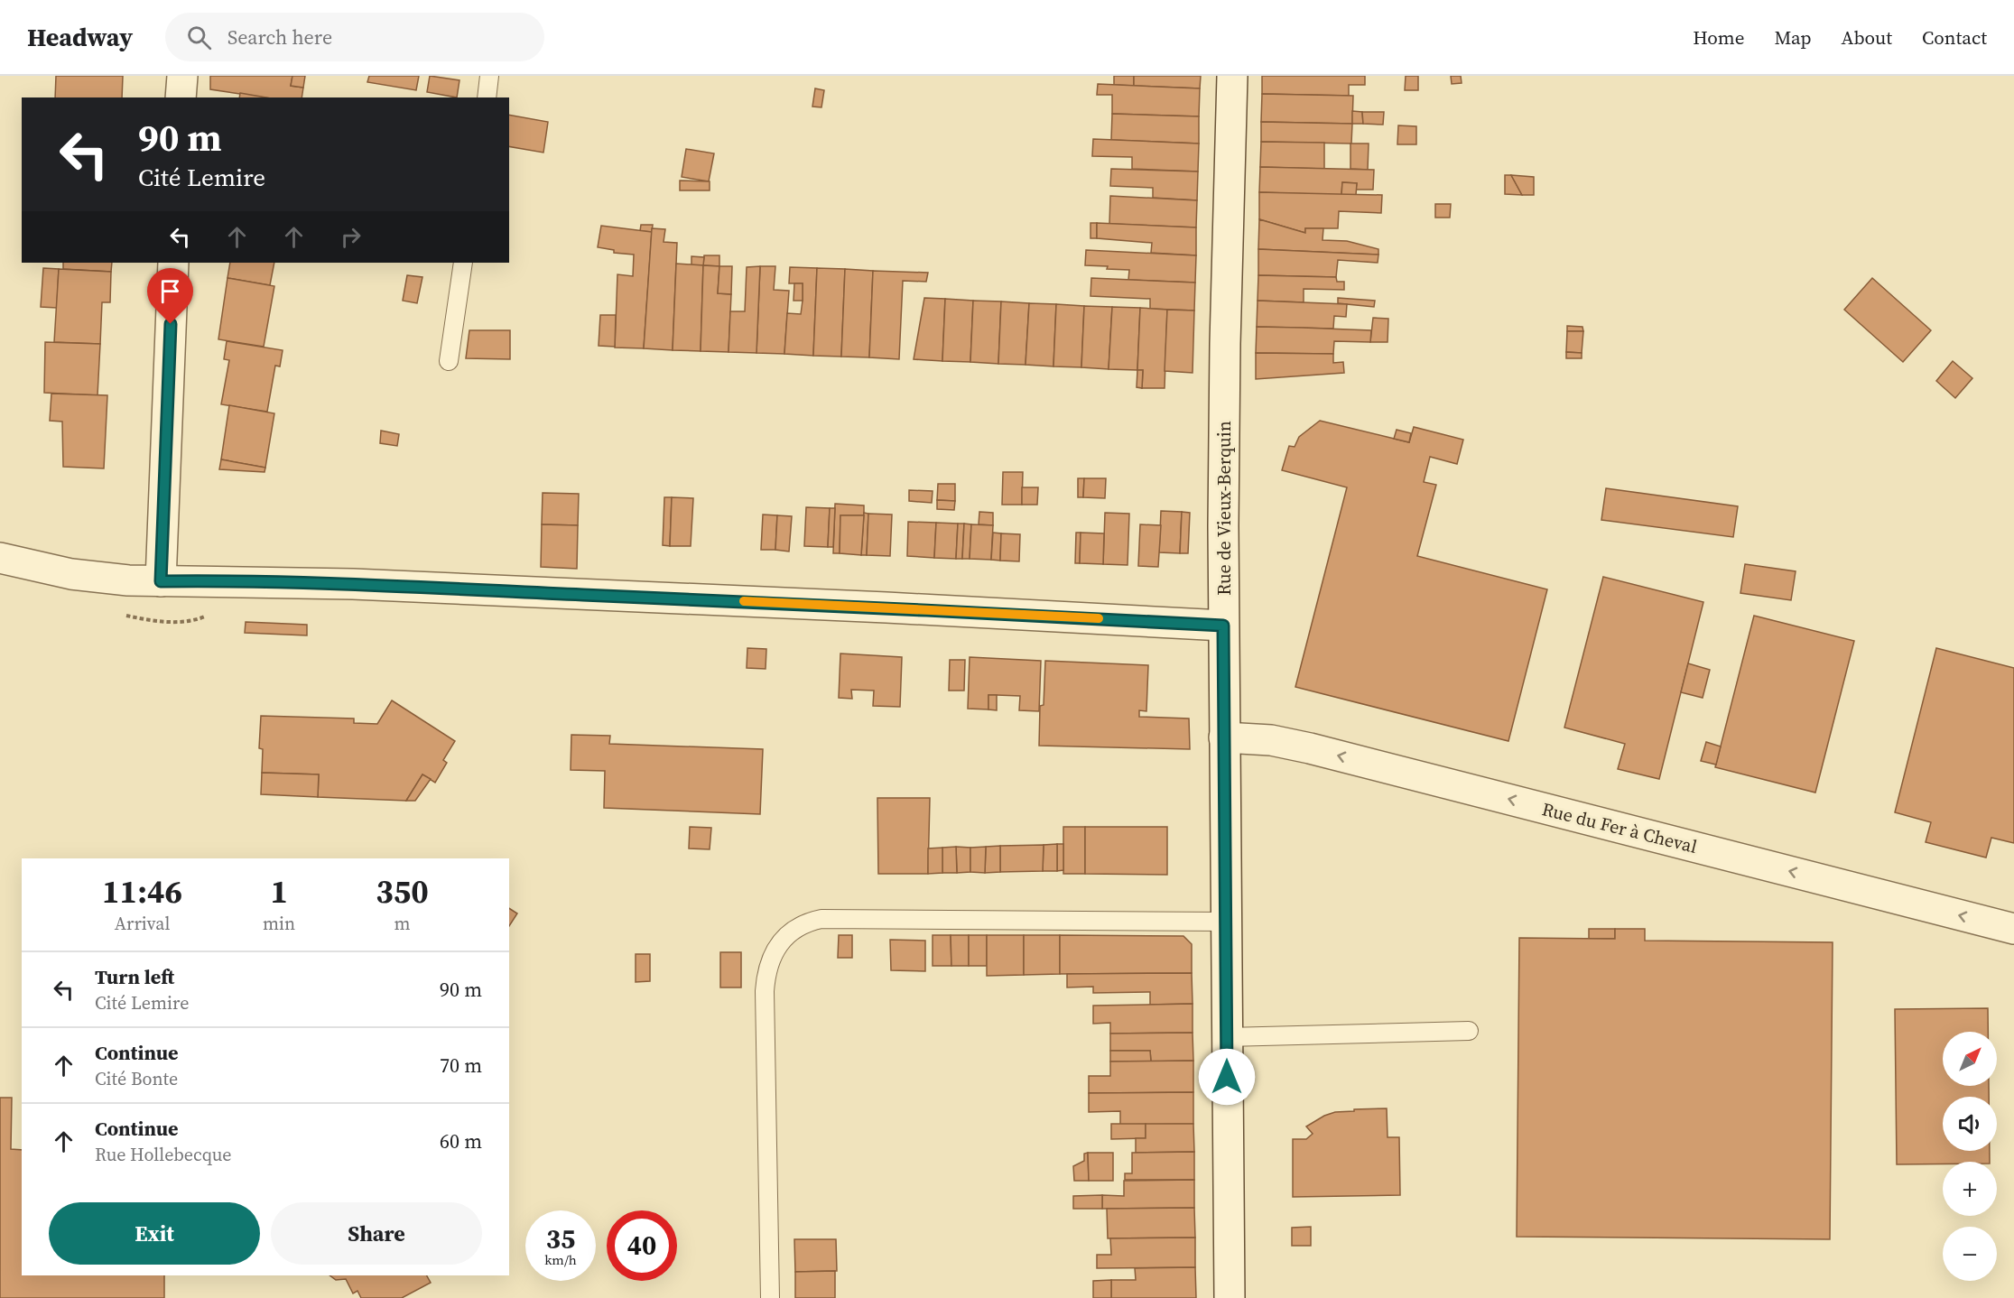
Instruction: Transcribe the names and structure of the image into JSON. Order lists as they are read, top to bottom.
{
  "streets": {
    "street": ["Rue de Vieux-Berquin", "Rue du Fer à Cheval"]
  },
  "crossings": [
    ["Rue de Vieux-Berquin", "Rue du Fer à Cheval"]
  ],
  "one_way": ["Rue du Fer à Cheval"],
  "north": "top right",
  "page": {
    "header": "Headway",
    "search": "Search here",
    "nav": [
      "Home",
      "Map",
      "About",
      "Contact"
    ],
    "turn": ["90 m", "Cité Lemire"],
    "eta": [
      "11:46",
      "Arrival",
      "1",
      "min",
      "350",
      "m"
    ],
    "list": [
      {
        "name": "Turn left",
        "note": "Cité Lemire",
        "value": "90 m"
      },
      {
        "name": "Continue",
        "note": "Cité Bonte",
        "value": "70 m"
      },
      {
        "name": "Continue",
        "note": "Rue Hollebecque",
        "value": "60 m"
      }
    ],
    "map_buttons": ["+", "−"],
    "buttons": ["Exit", "Share"],
    "speed": "35 km/h",
    "limit": "40"
  }
}
